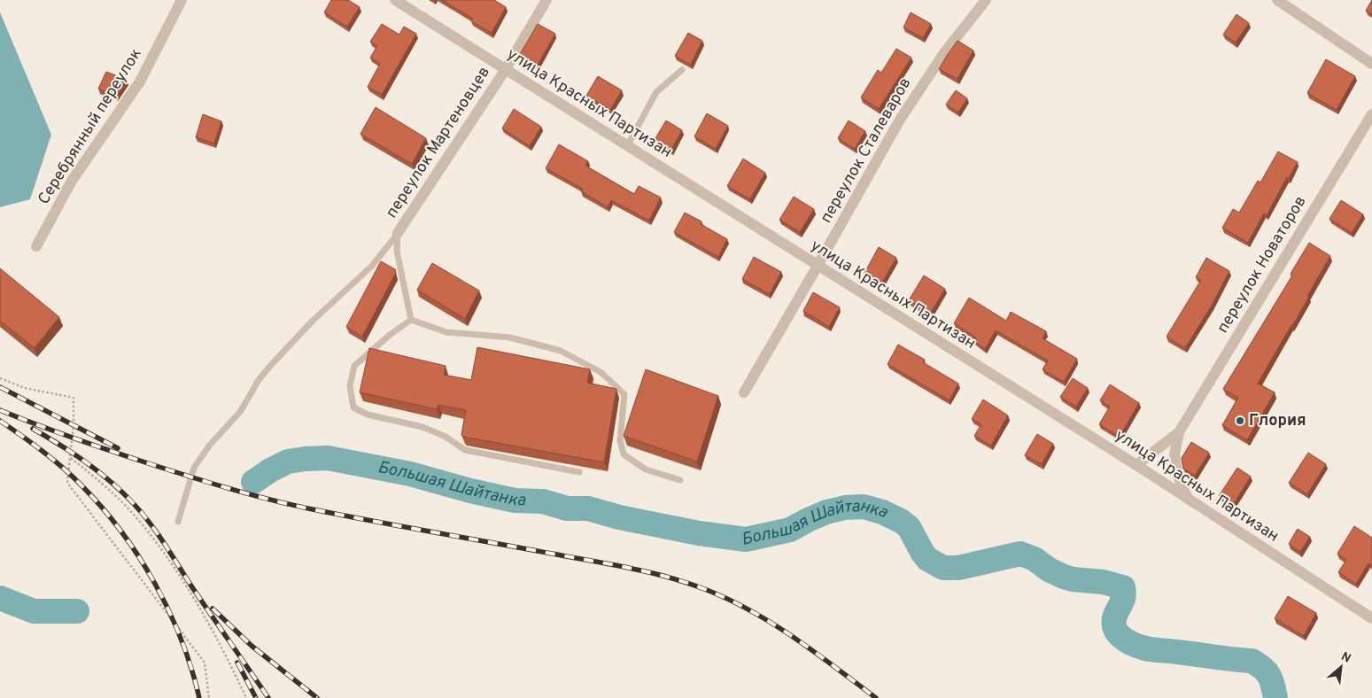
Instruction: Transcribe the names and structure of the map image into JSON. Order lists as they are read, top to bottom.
{
  "streets": {
    "street": [
      "улица Красных Партизан",
      "Серебрянный переулок",
      "переулок Мартеновцев",
      "переулок Сталеваров",
      "переулок Новаторов"
    ]
  },
  "crossings": [
    ["улица Красных Партизан", "переулок Мартеновцев"],
    ["улица Красных Партизан", "переулок Сталеваров"]
  ],
  "water": ["Большая Шайтанка"],
  "places": ["Глория"],
  "north": "top right"
}
